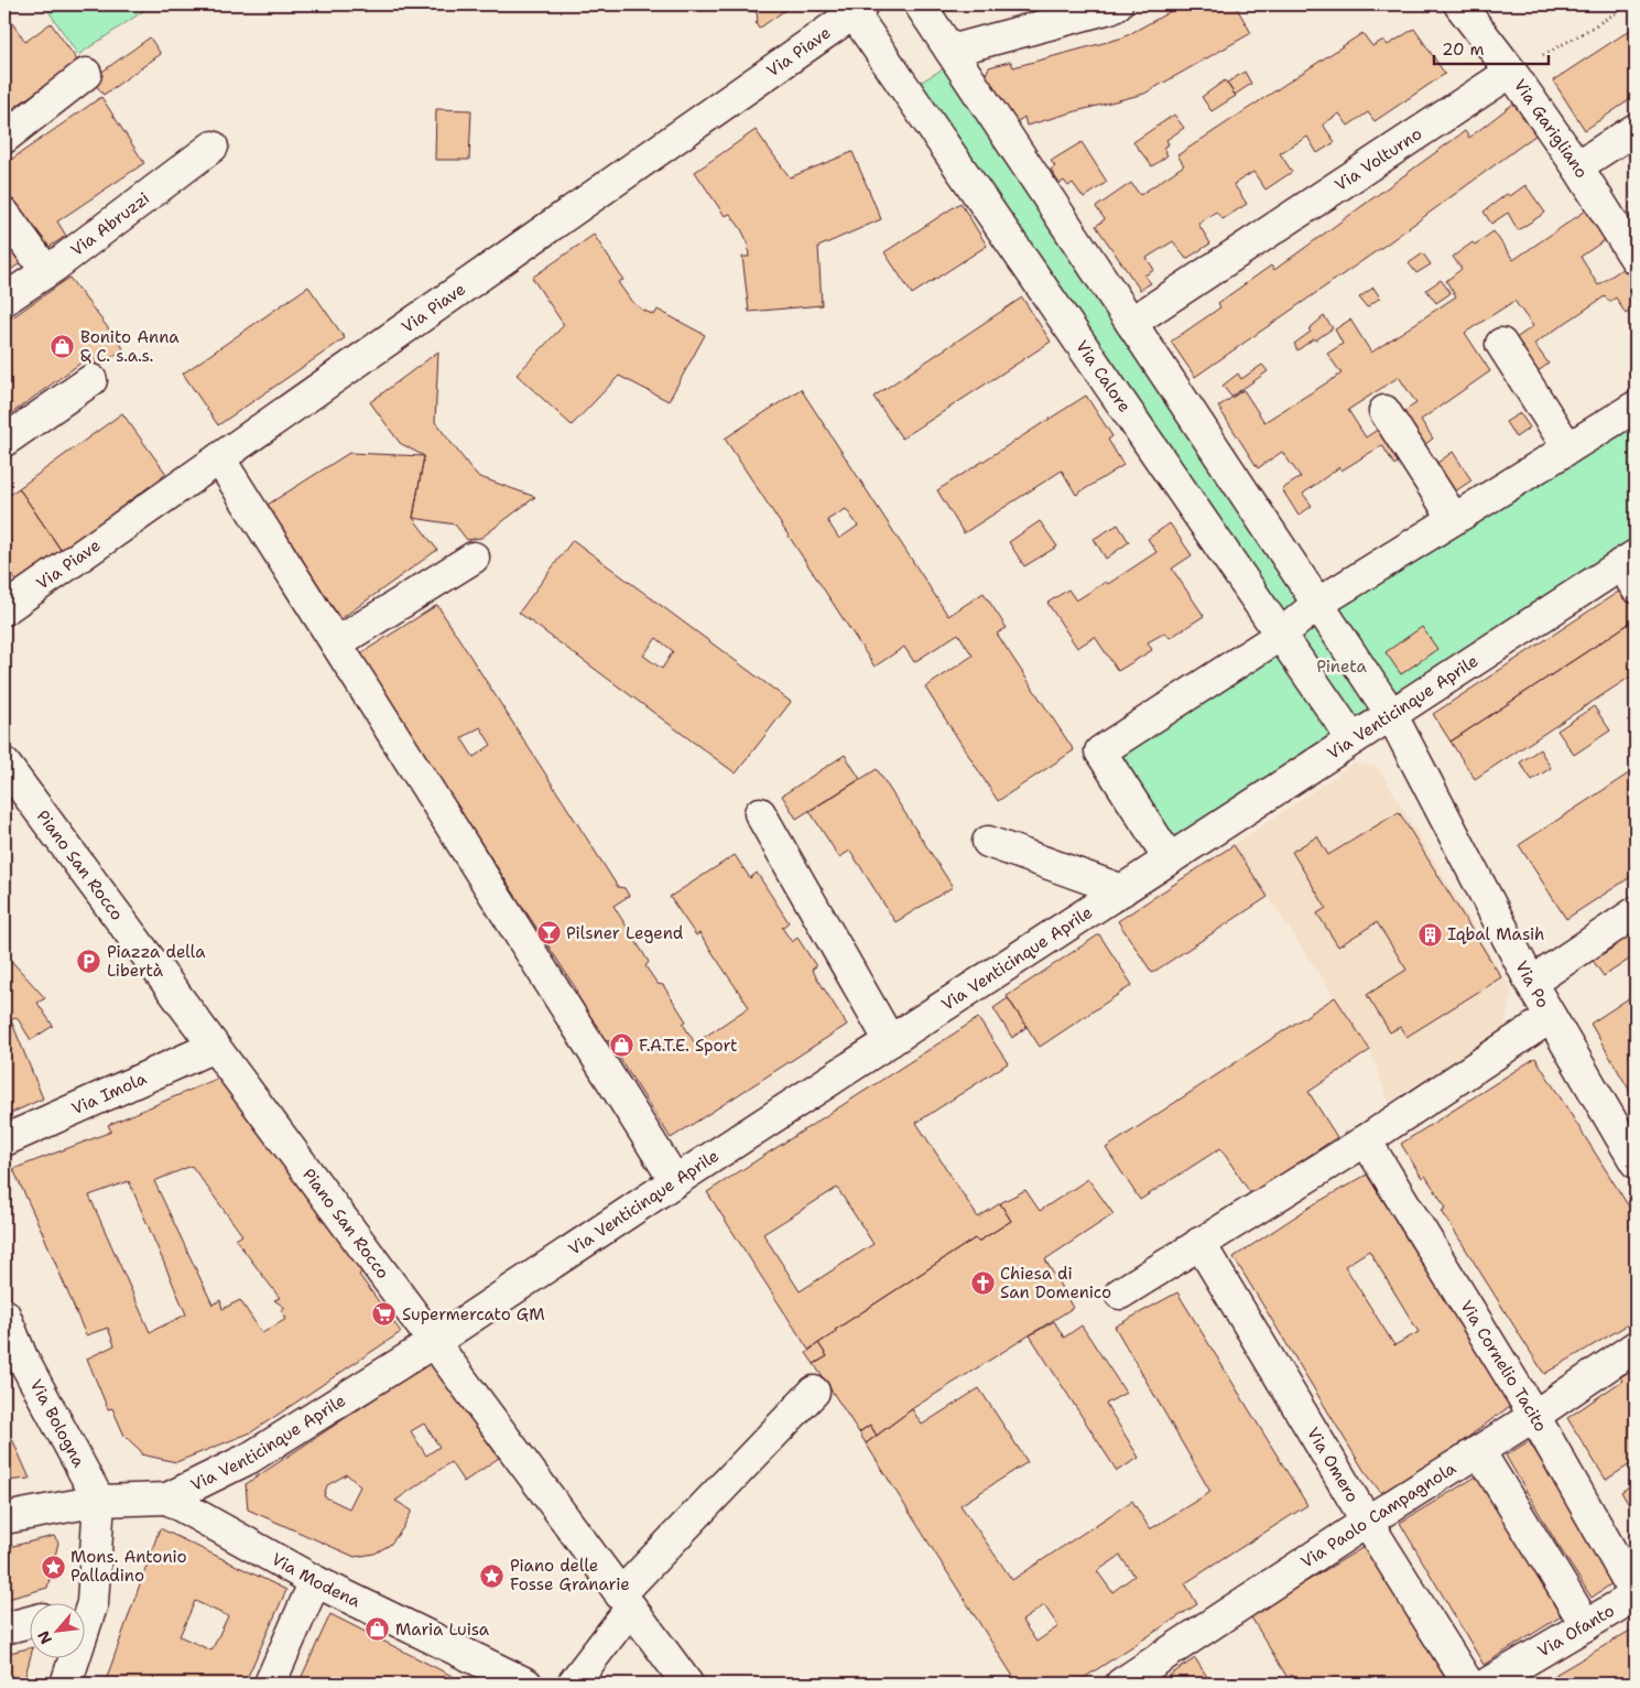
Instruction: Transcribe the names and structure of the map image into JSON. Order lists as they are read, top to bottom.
{
  "streets": {
    "street": [
      "Via Piave",
      "Via Garigliano",
      "Via Volturno",
      "Via Abruzzi",
      "Via Calore",
      "Via Venticinque Aprile",
      "Piano San Rocco",
      "Via Po",
      "Via Imola",
      "Via Cornelio Tacito",
      "Via Bologna",
      "Via Omero",
      "Via Paolo Campagnola",
      "Via Modena",
      "Via Ofanto"
    ]
  },
  "crossings": [
    ["Via Piave", "Via Calore"],
    ["Via Garigliano", "Via Volturno"],
    ["Via Calore", "Via Venticinque Aprile"],
    ["Via Venticinque Aprile", "Piano San Rocco"],
    ["Via Venticinque Aprile", "Via Po"],
    ["Via Venticinque Aprile", "Via Bologna"],
    ["Via Venticinque Aprile", "Via Modena"],
    ["Piano San Rocco", "Via Imola"],
    ["Via Cornelio Tacito", "Via Paolo Campagnola"],
    ["Via Cornelio Tacito", "Via Ofanto"],
    ["Via Omero", "Via Paolo Campagnola"]
  ],
  "parks": ["Pineta"],
  "places": {
    "shop": ["Bonito Anna & C. s.a.s.", "F.A.T.E. Sport", "Maria Luisa"],
    "bar": ["Pilsner Legend"],
    "building": ["Iqbal Masih"],
    "parking": ["Piazza della Libertà"],
    "church": ["Chiesa di San Domenico"],
    "supermarket": ["Supermercato GM"],
    "place": ["Mons. Antonio Palladino", "Piano delle Fosse Granarie"]
  },
  "scale_bar": "20 m",
  "north": "bottom left"
}
